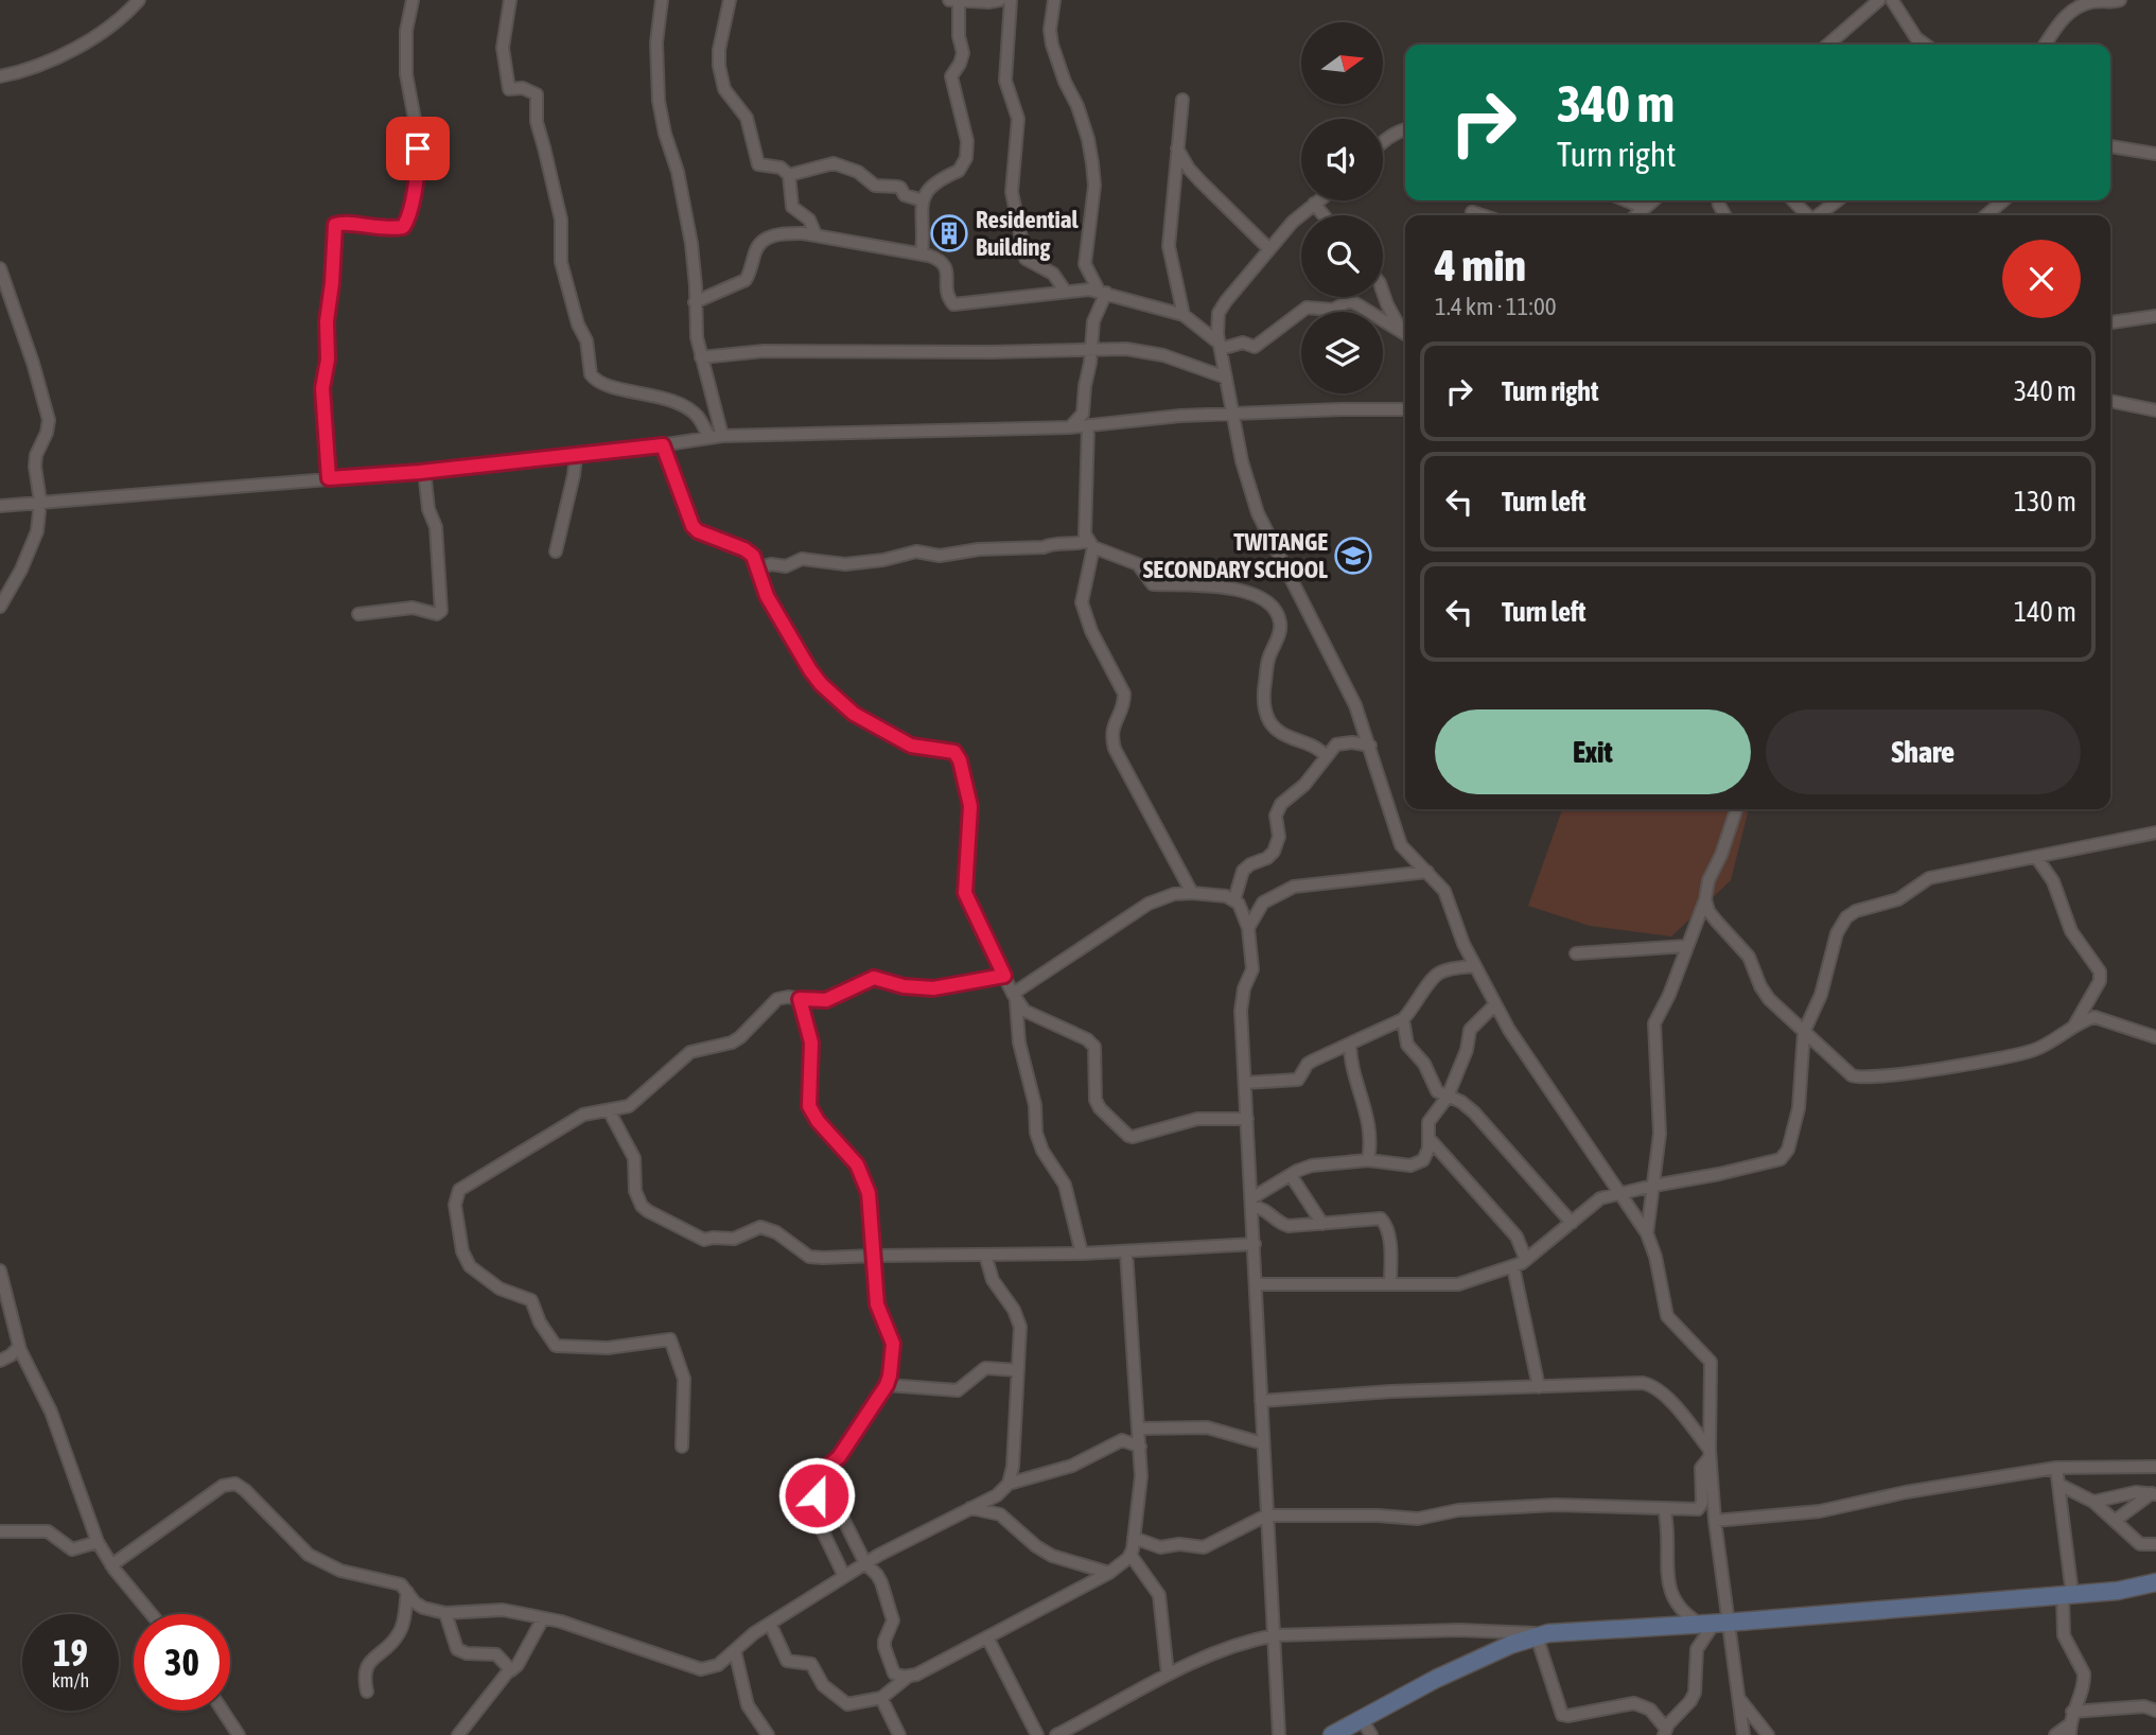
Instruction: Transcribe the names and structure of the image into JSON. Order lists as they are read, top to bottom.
{
  "places": {
    "building": ["Residential Building"],
    "school or university": ["TWITANGE SECONDARY SCHOOL"]
  },
  "north": "right",
  "page": {
    "turn": ["340 m", "Turn right"],
    "heading": ["4 min", "1.4 km · 11:00"],
    "list": [
      {
        "name": "Turn right",
        "value": "340 m"
      },
      {
        "name": "Turn left",
        "value": "130 m"
      },
      {
        "name": "Turn left",
        "value": "140 m"
      }
    ],
    "buttons": ["Exit", "Share"],
    "speed": "19 km/h",
    "limit": "30"
  }
}
